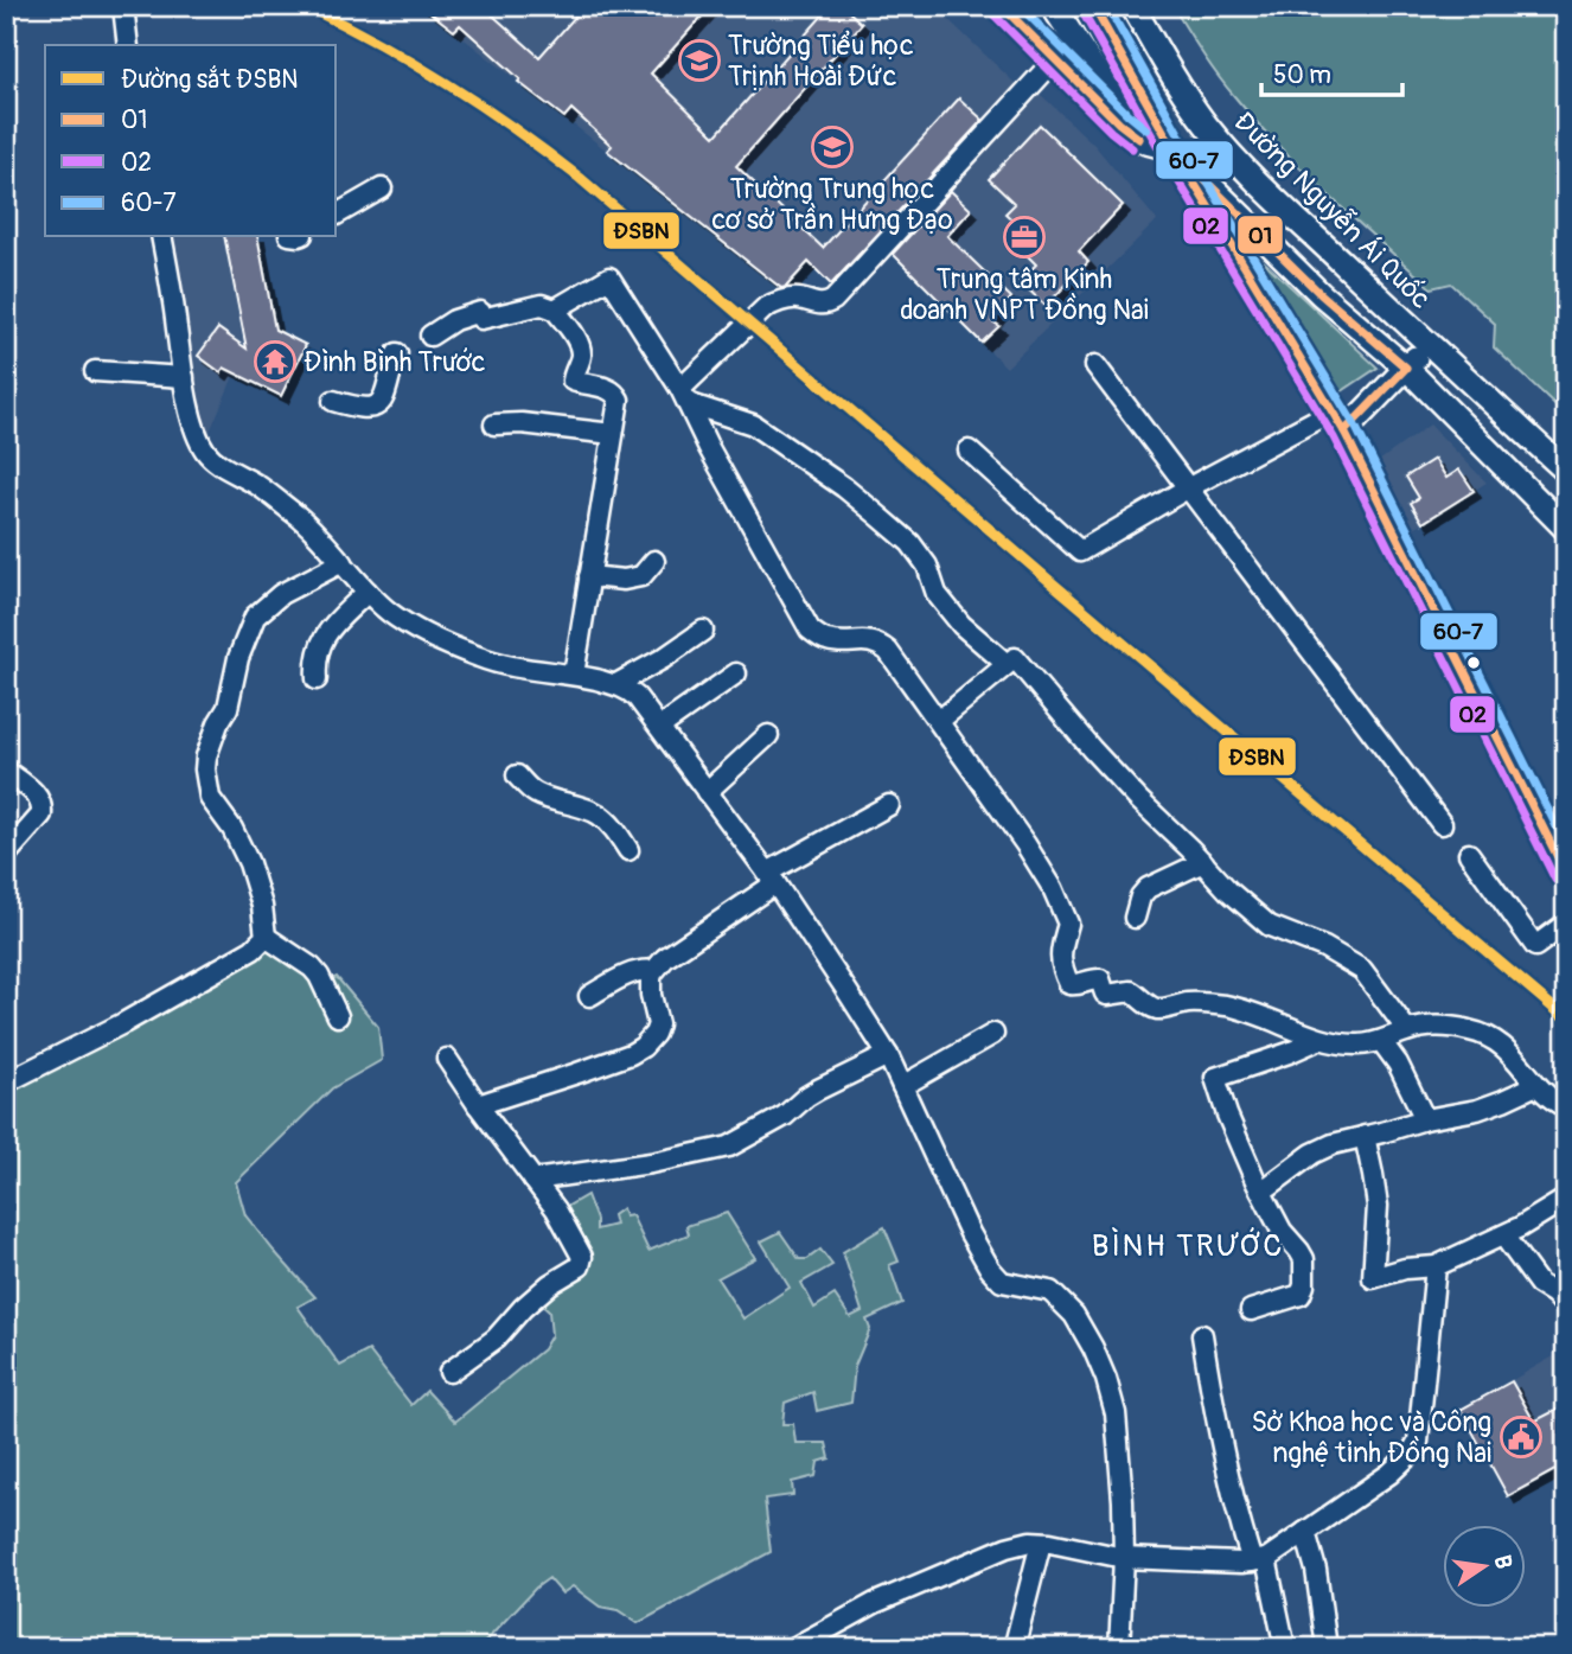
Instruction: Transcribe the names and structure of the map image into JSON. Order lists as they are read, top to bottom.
{
  "streets": {
    "main road": ["Đường Nguyễn Ái Quốc"]
  },
  "districts": ["BÌNH TRƯỚC"],
  "places": {
    "school or university": ["Trường Tiểu học Trịnh Hoài Đức", "Trường Trung học cơ sở Trần Hưng Đạo"],
    "office": ["Trung tâm Kinh doanh VNPT Đồng Nai"],
    "temple": ["Đình Bình Trước"],
    "public building": ["Sở Khoa học và Công nghệ tỉnh Đồng Nai"]
  },
  "lines": [
    "rail line ĐSBN",
    "transit line 01",
    "transit line 60-7",
    "transit line 02"
  ],
  "legend": [
    "Đường sắt ĐSBN",
    "01",
    "02",
    "60-7"
  ],
  "scale_bar": "50 m",
  "north": "right"
}
